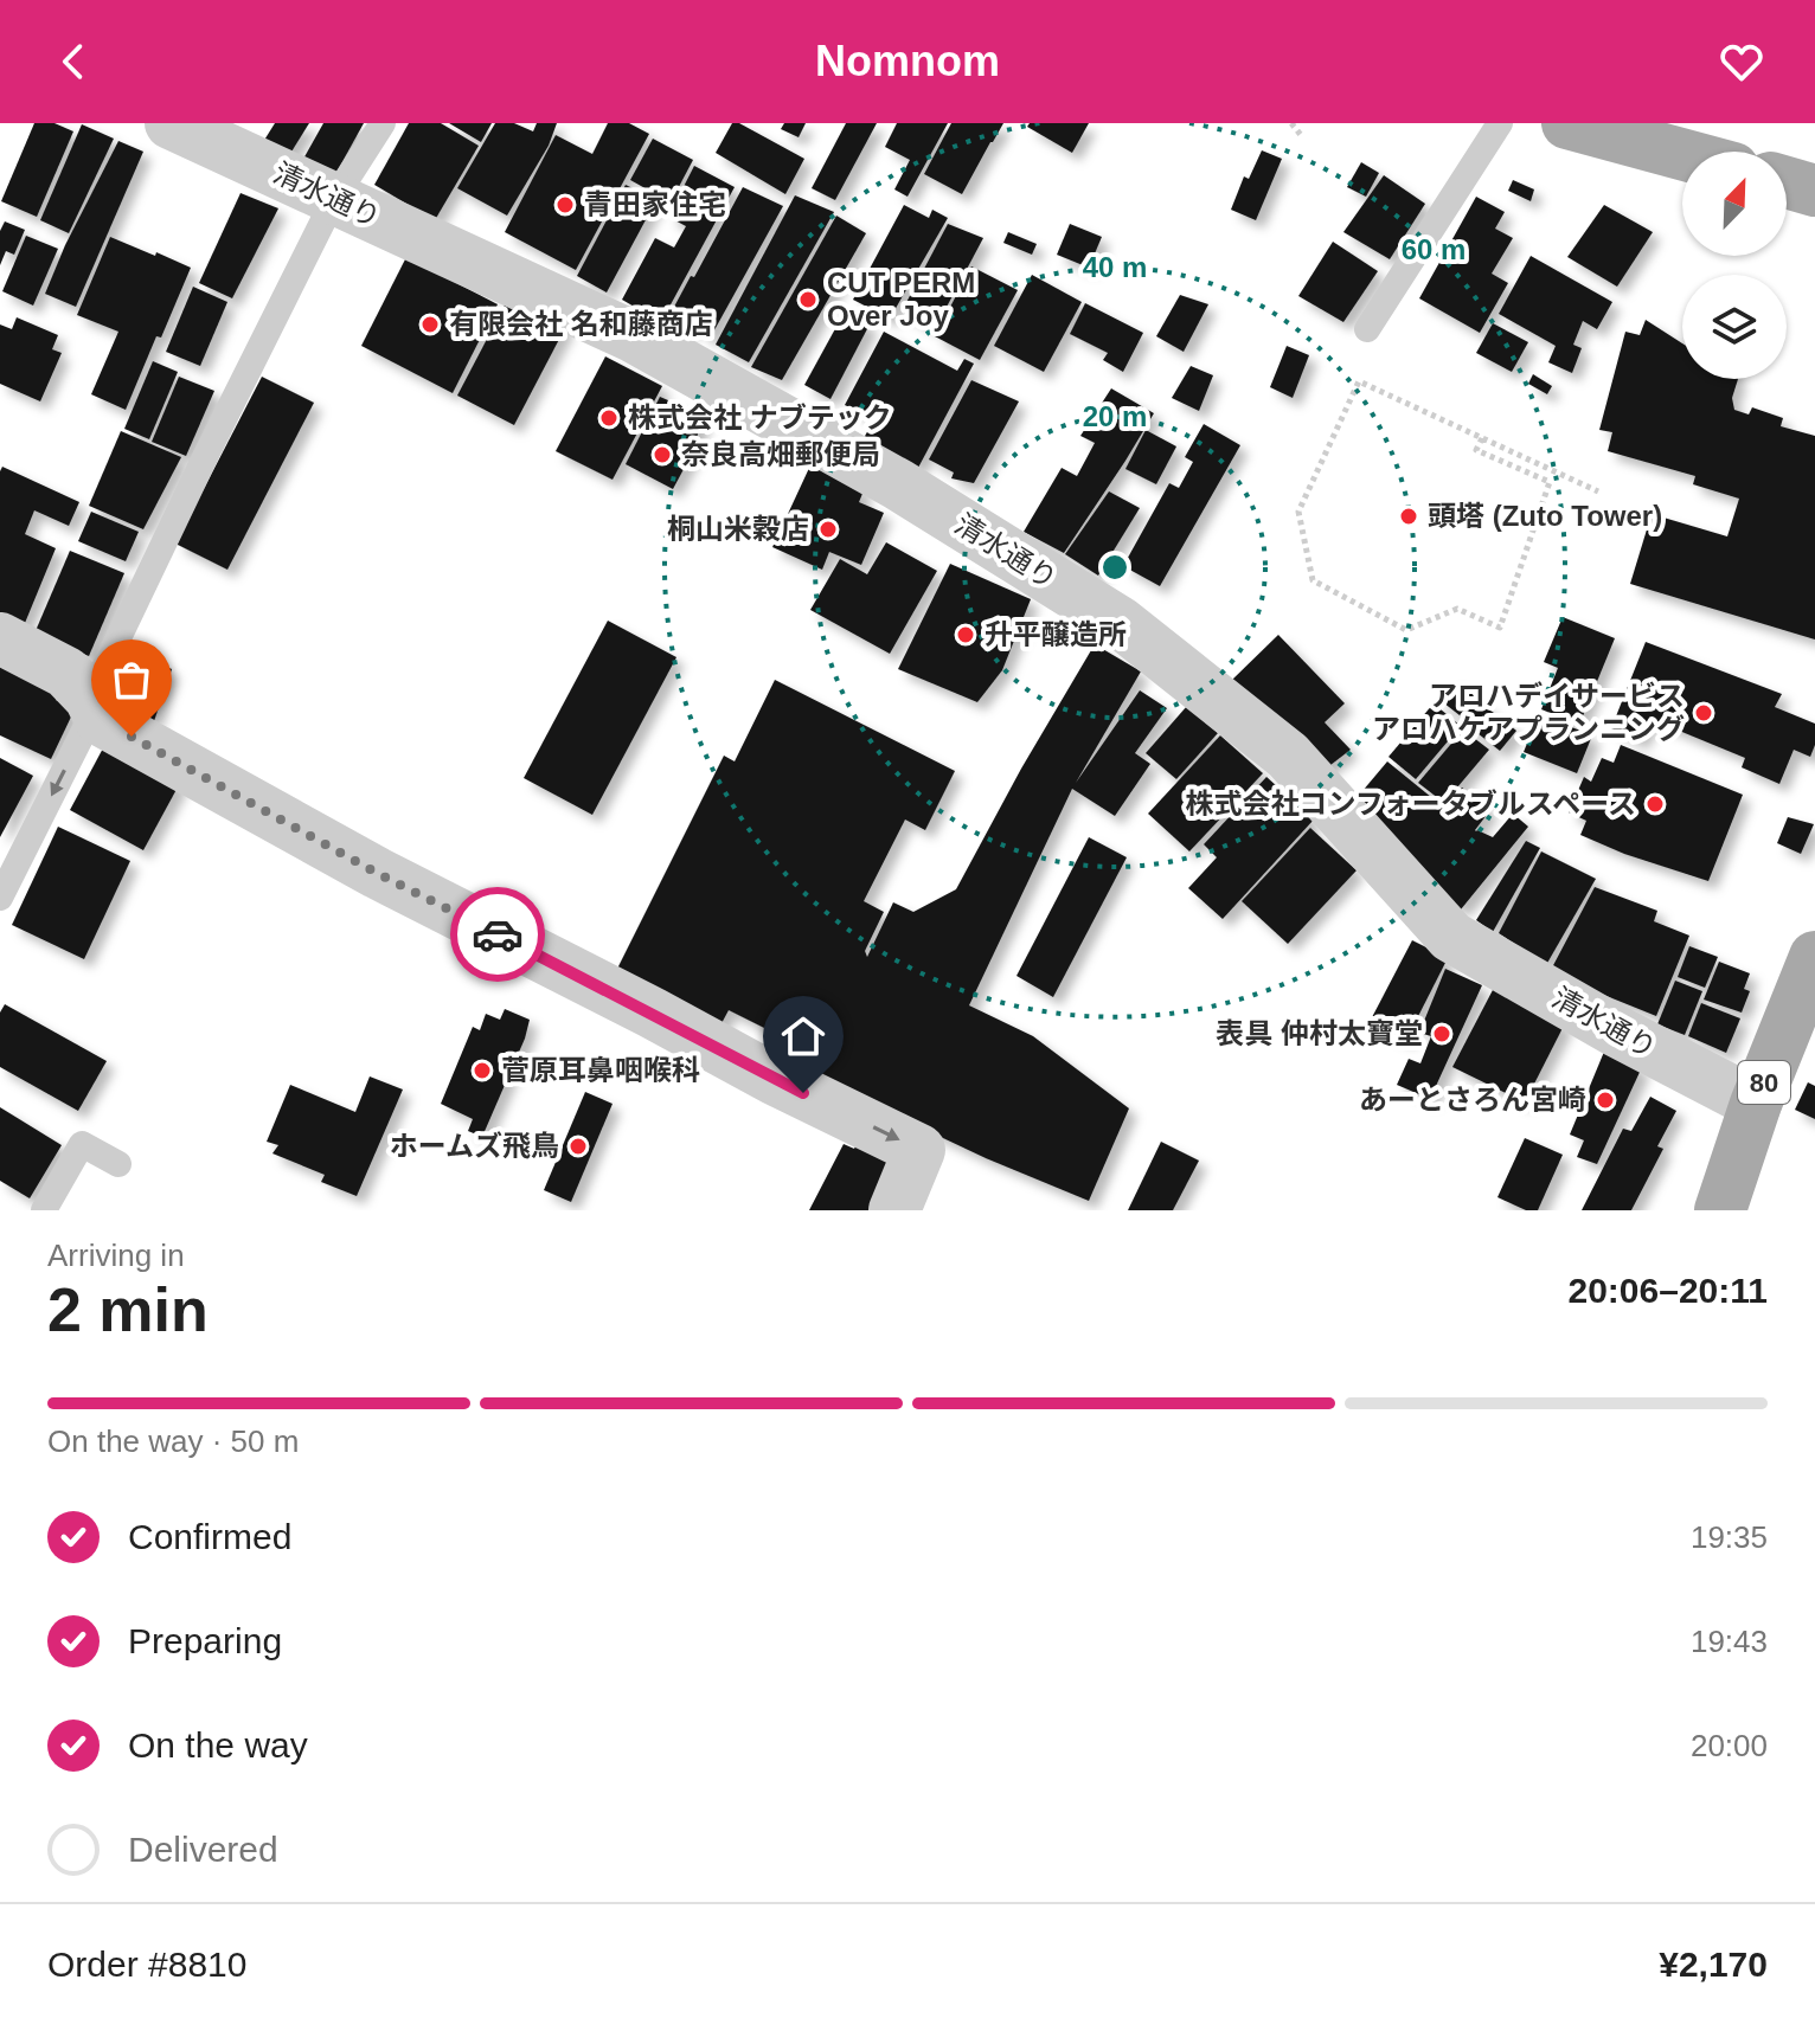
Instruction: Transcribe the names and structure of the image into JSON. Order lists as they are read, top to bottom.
{
  "streets": {
    "main road": ["80"],
    "street": ["清水通り"]
  },
  "crossings": [
    ["清水通り", "80"]
  ],
  "places": [
    "青田家住宅",
    "CUT PERM Over Joy",
    "有限会社 名和藤商店",
    "株式会社 ナブテック",
    "奈良高畑郵便局",
    "頭塔 (Zuto Tower)",
    "桐山米穀店",
    "升平醸造所",
    "アロハデイサービス アロハケアプランニング",
    "株式会社コンフォータブルスペース",
    "表具 仲村太寶堂",
    "菅原耳鼻咽喉科",
    "あーとさろん宮崎",
    "ホームズ飛鳥"
  ],
  "north": "top right",
  "page": {
    "header": "Nomnom",
    "heading": ["2 min", "Arriving in", "20:06–20:11"],
    "panel": ["Order #8810", "¥2,170"],
    "bar": "On the way · 50 m",
    "list": [
      ["Confirmed", "19:35"],
      ["Preparing", "19:43"],
      ["On the way", "20:00"],
      "Delivered"
    ]
  },
  "rings": ["60 m", "40 m", "20 m"]
}
